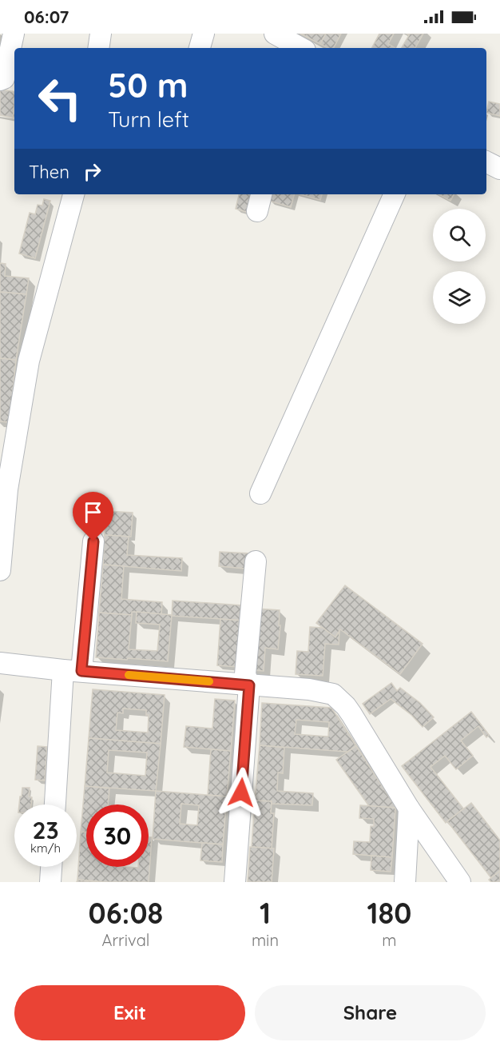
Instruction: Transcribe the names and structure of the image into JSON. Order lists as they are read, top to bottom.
{
  "page": {
    "status": "06:07",
    "turn": ["50 m", "Turn left"],
    "then": "Then",
    "speed": "23 km/h",
    "limit": "30",
    "eta": [
      "06:08",
      "Arrival",
      "1",
      "min",
      "180",
      "m"
    ],
    "buttons": ["Exit", "Share"]
  }
}
